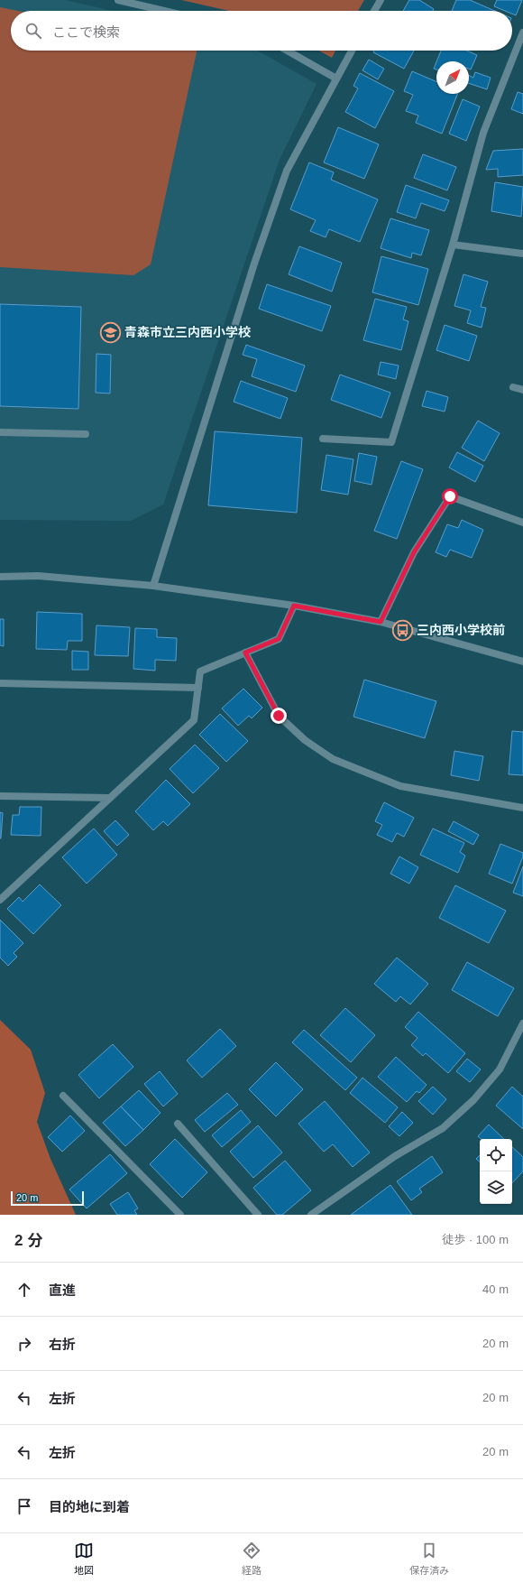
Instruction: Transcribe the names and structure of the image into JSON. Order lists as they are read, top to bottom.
{
  "places": {
    "school or university": ["青森市立三内西小学校"],
    "bus stop": ["三内西小学校前"]
  },
  "scale_bar": "20 m",
  "north": "top right",
  "page": {
    "search": "ここで検索",
    "scale": "20 m",
    "heading": ["2 分", "徒歩 · 100 m"],
    "list": [
      ["直進", "40 m"],
      ["右折", "20 m"],
      ["左折", "20 m"],
      ["左折", "20 m"],
      "目的地に到着"
    ],
    "nav": ["地図", "経路", "保存済み"]
  }
}
